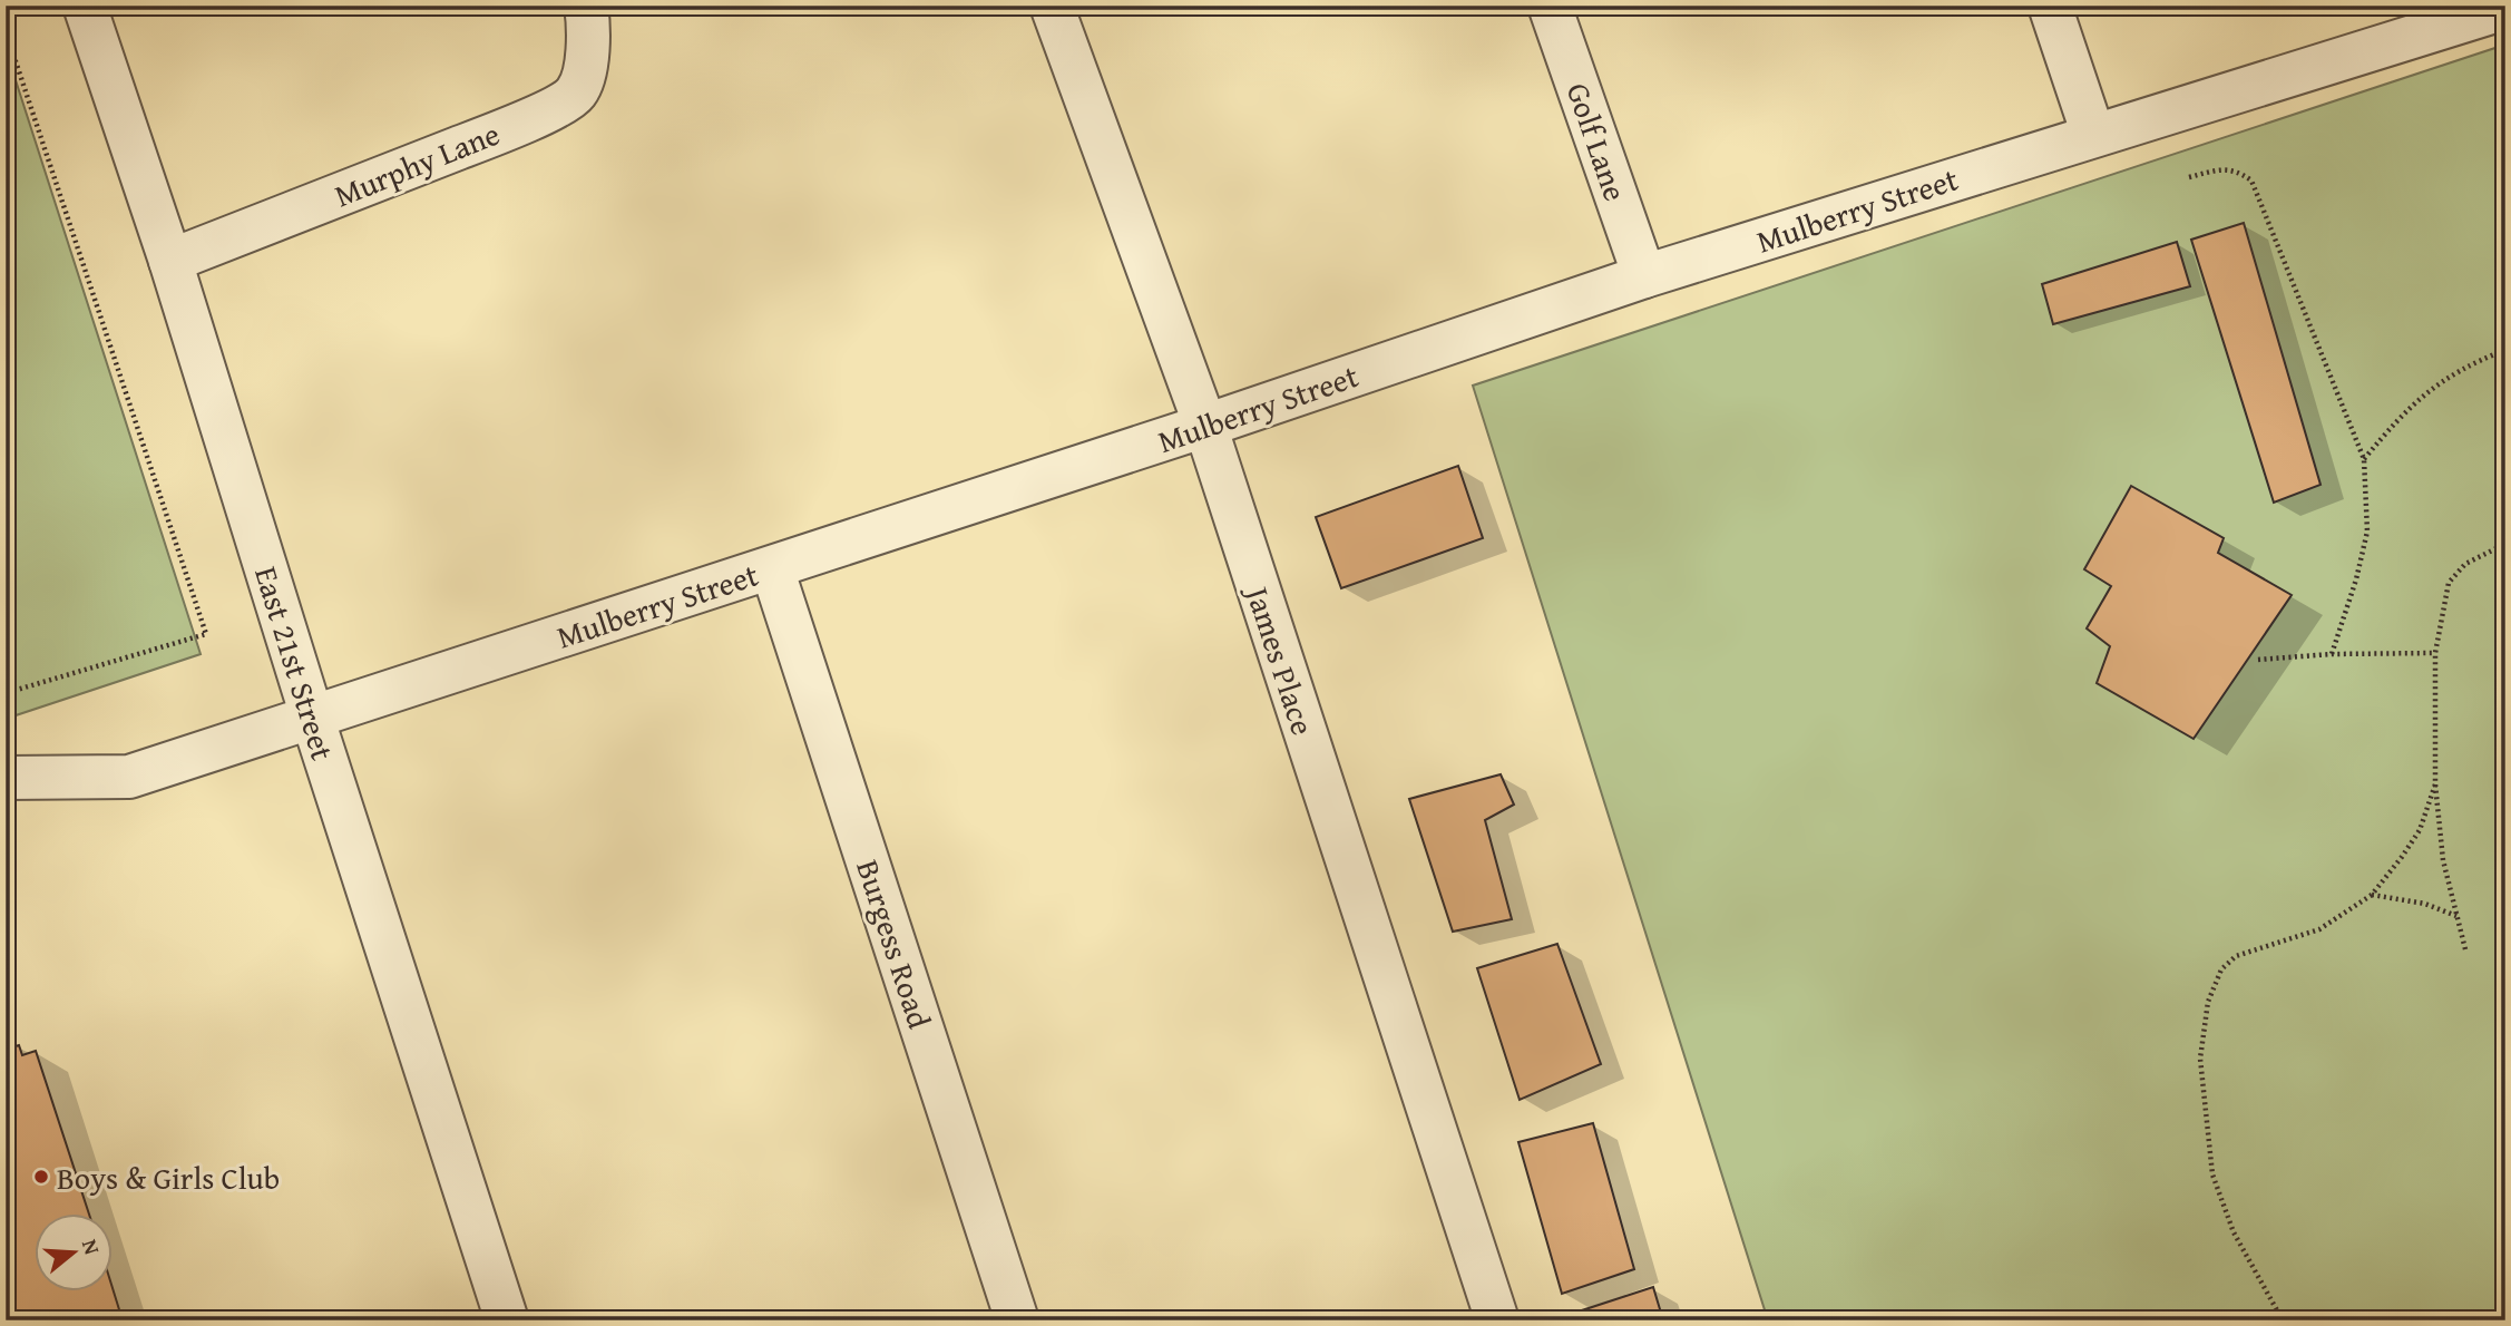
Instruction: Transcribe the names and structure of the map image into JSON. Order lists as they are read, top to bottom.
{
  "streets": {
    "street": [
      "Golf Lane",
      "Murphy Lane",
      "Mulberry Street",
      "James Place",
      "East 21st Street",
      "Burgess Road"
    ]
  },
  "crossings": [
    ["Golf Lane", "Mulberry Street"],
    ["Murphy Lane", "East 21st Street"],
    ["Mulberry Street", "James Place"],
    ["Mulberry Street", "East 21st Street"],
    ["Mulberry Street", "Burgess Road"]
  ],
  "places": ["Boys & Girls Club"],
  "north": "right"
}
